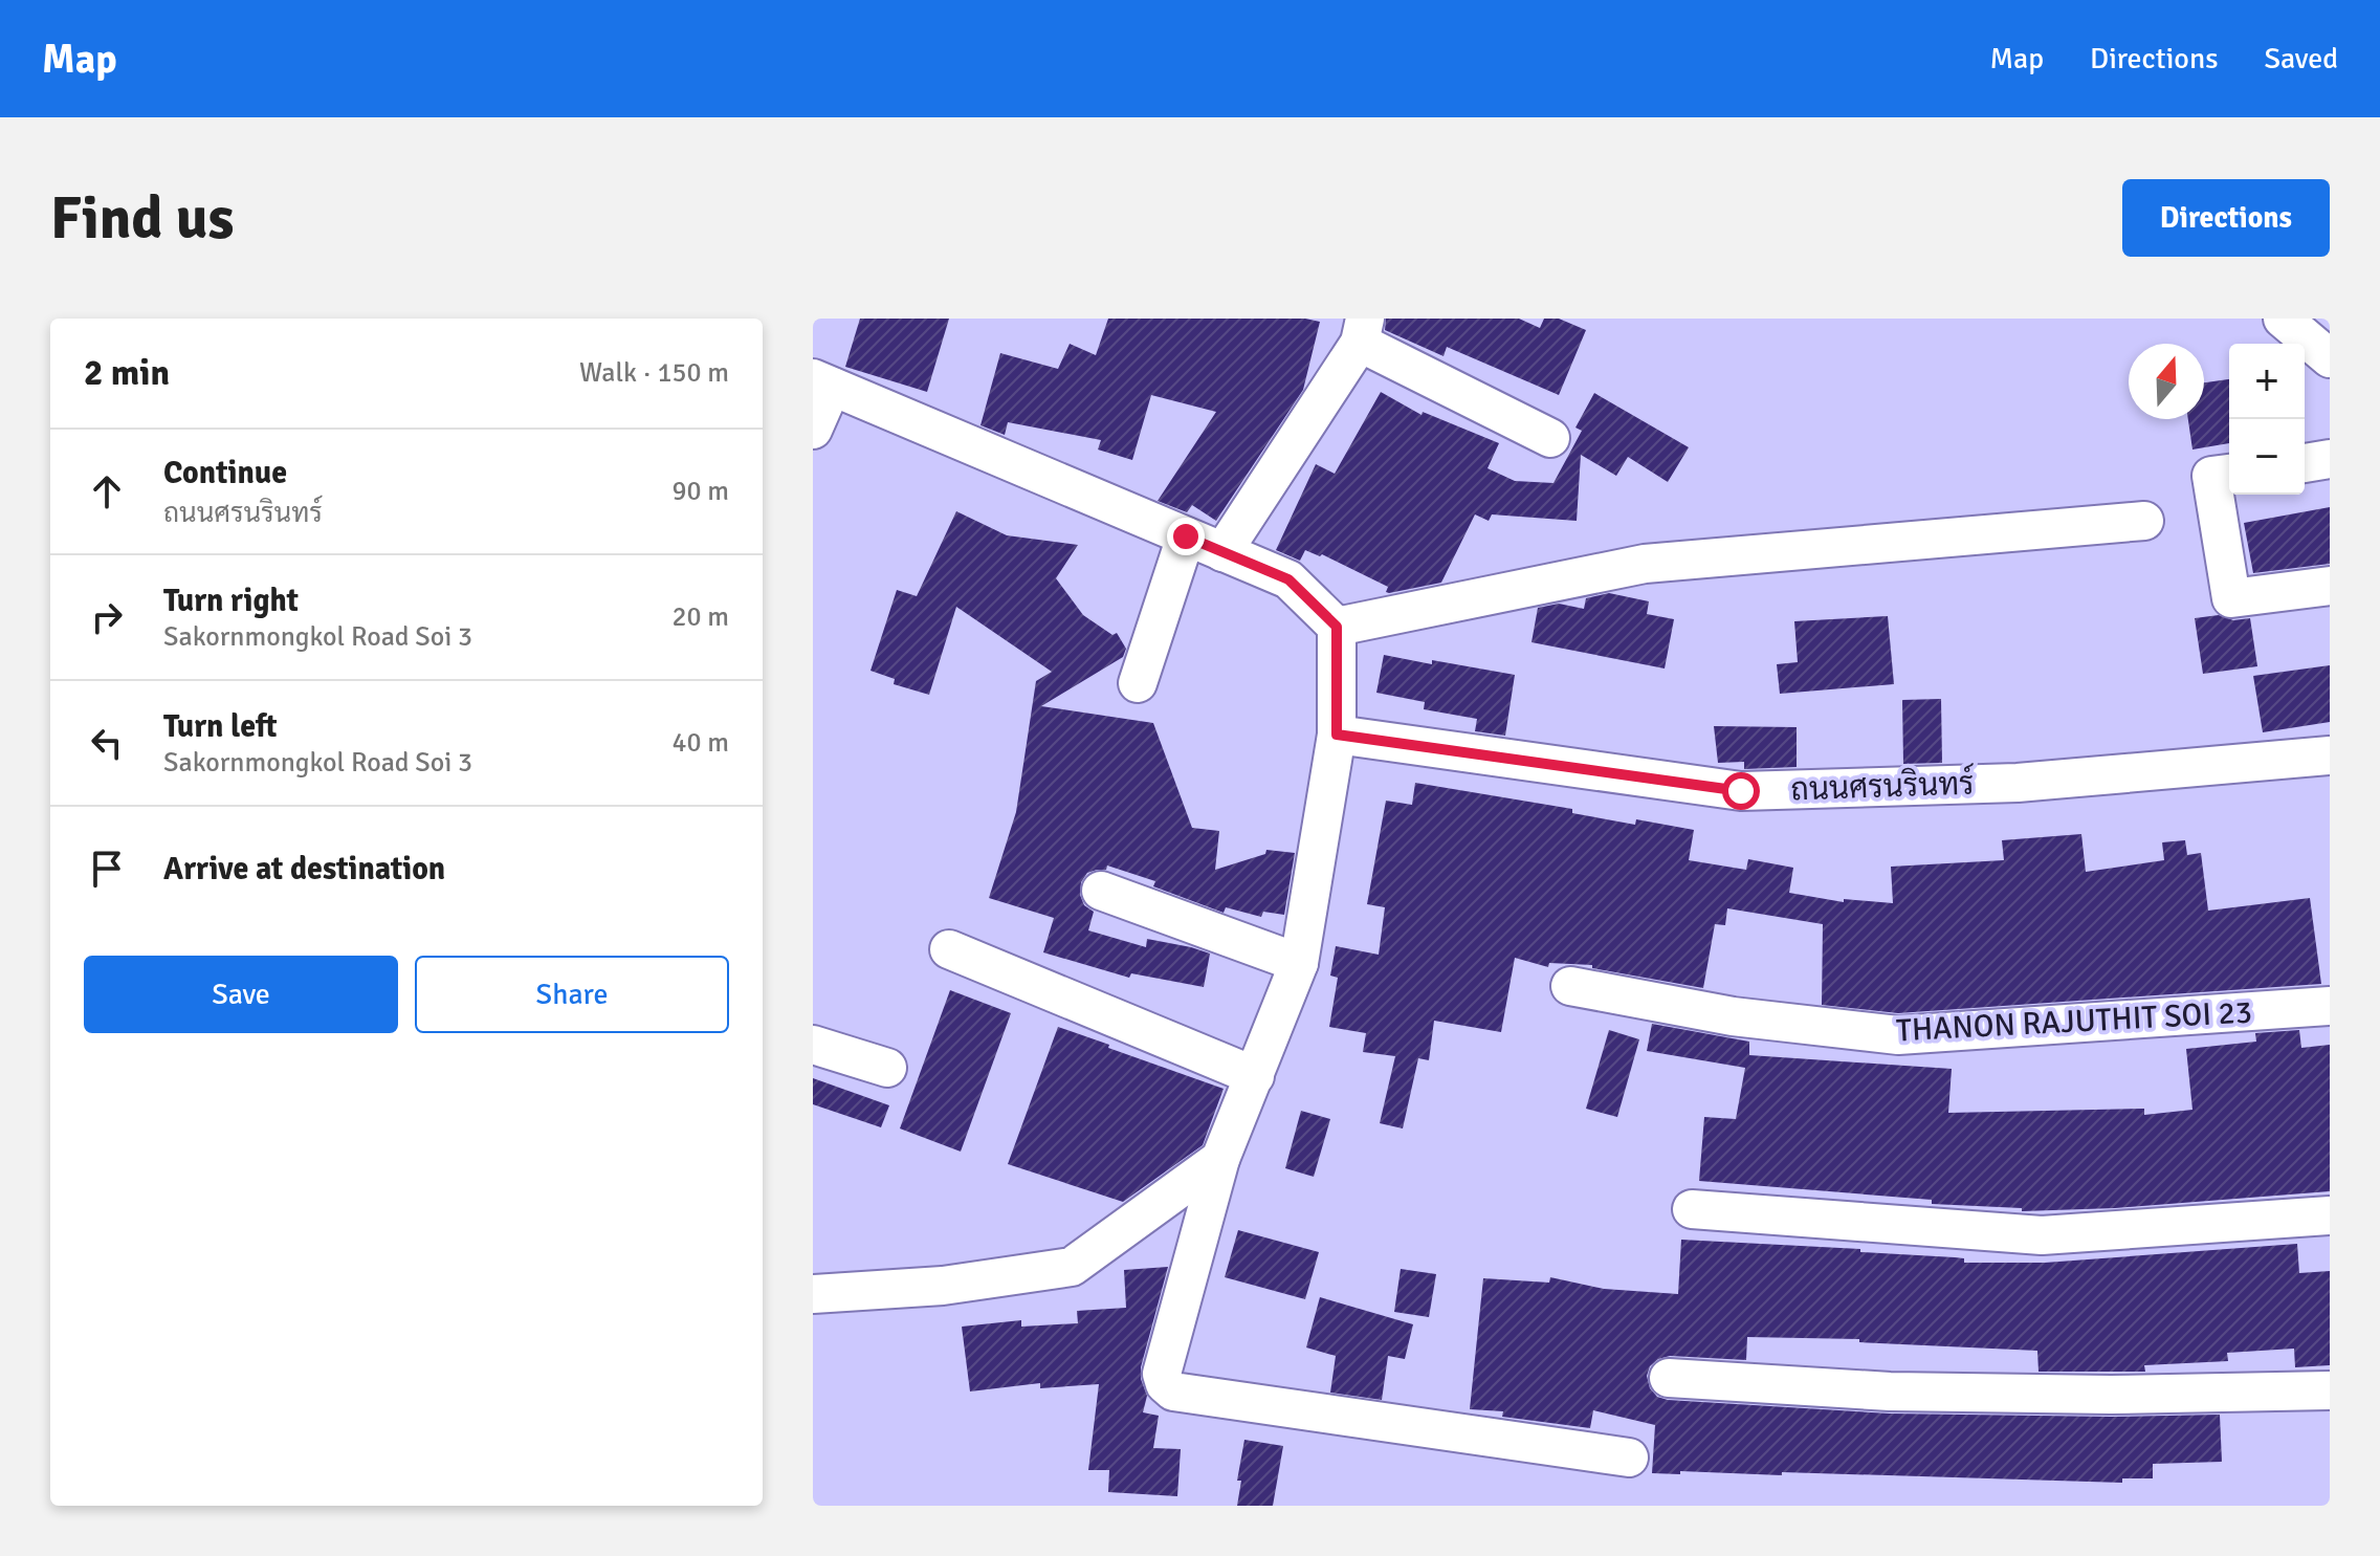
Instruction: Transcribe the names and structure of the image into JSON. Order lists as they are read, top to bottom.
{
  "streets": {
    "street": ["ถนนศรนรินทร์", "THANON RAJUTHIT SOI 23"]
  },
  "north": "top",
  "page": {
    "header": "Map",
    "nav": ["Map", "Directions", "Saved"],
    "buttons": [
      "Directions",
      ["Save", "Share"]
    ],
    "title": "Find us",
    "heading": ["2 min", "Walk · 150 m"],
    "map_buttons": ["+", "−"],
    "list": [
      ["Continue", "ถนนศรนรินทร์", "90 m"],
      ["Turn right", "Sakornmongkol Road Soi 3", "20 m"],
      ["Turn left", "Sakornmongkol Road Soi 3", "40 m"],
      "Arrive at destination"
    ]
  }
}
